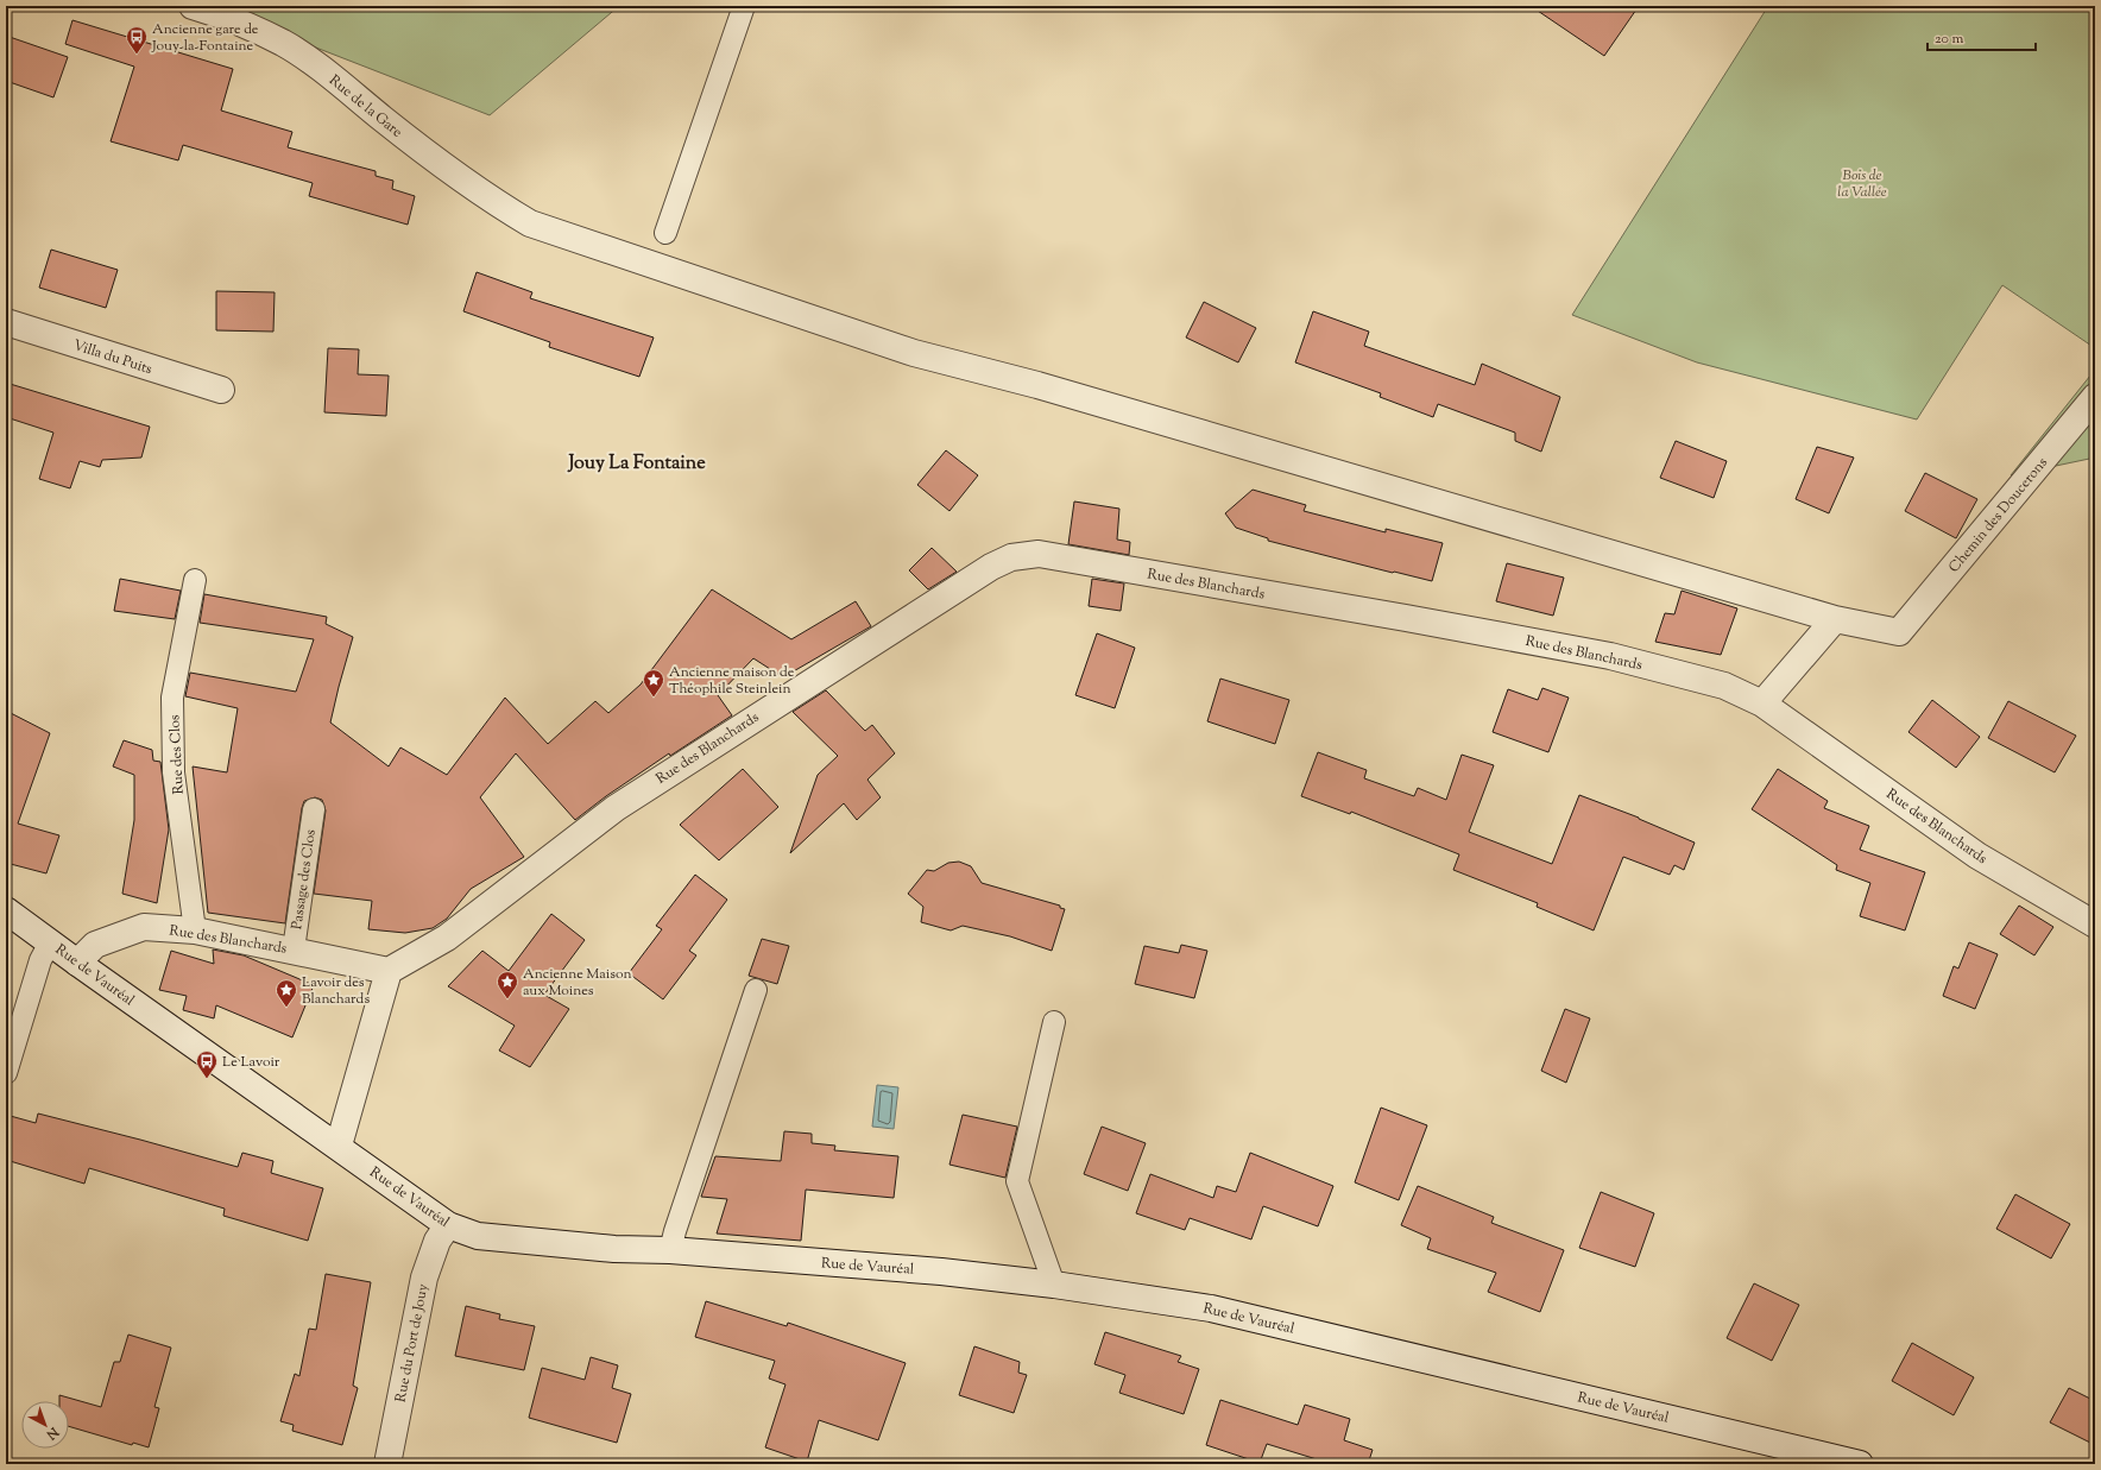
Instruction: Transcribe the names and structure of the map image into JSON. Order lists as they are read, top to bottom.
{
  "streets": {
    "street": [
      "Rue de la Gare",
      "Villa du Puits",
      "Chemin des Doucerons",
      "Rue des Blanchards",
      "Rue de Vauréal",
      "Rue du Port de Jouy"
    ],
    "lane": ["Rue des Clos", "Passage des Clos"]
  },
  "crossings": [
    ["Rue de la Gare", "Chemin des Doucerons"],
    ["Rue des Blanchards", "Rue des Clos"],
    ["Rue des Blanchards", "Passage des Clos"],
    ["Rue des Blanchards", "Rue de Vauréal"],
    ["Rue de Vauréal", "Rue du Port de Jouy"]
  ],
  "districts": ["Jouy La Fontaine"],
  "parks": ["Bois de la Vallée"],
  "places": {
    "bus stop": ["Ancienne gare de Jouy-la-Fontaine", "Le Lavoir"],
    "place": ["Ancienne maison de Théophile Steinlein", "Ancienne Maison aux Moines", "Lavoir des Blanchards"]
  },
  "scale_bar": "20 m",
  "north": "bottom right"
}
